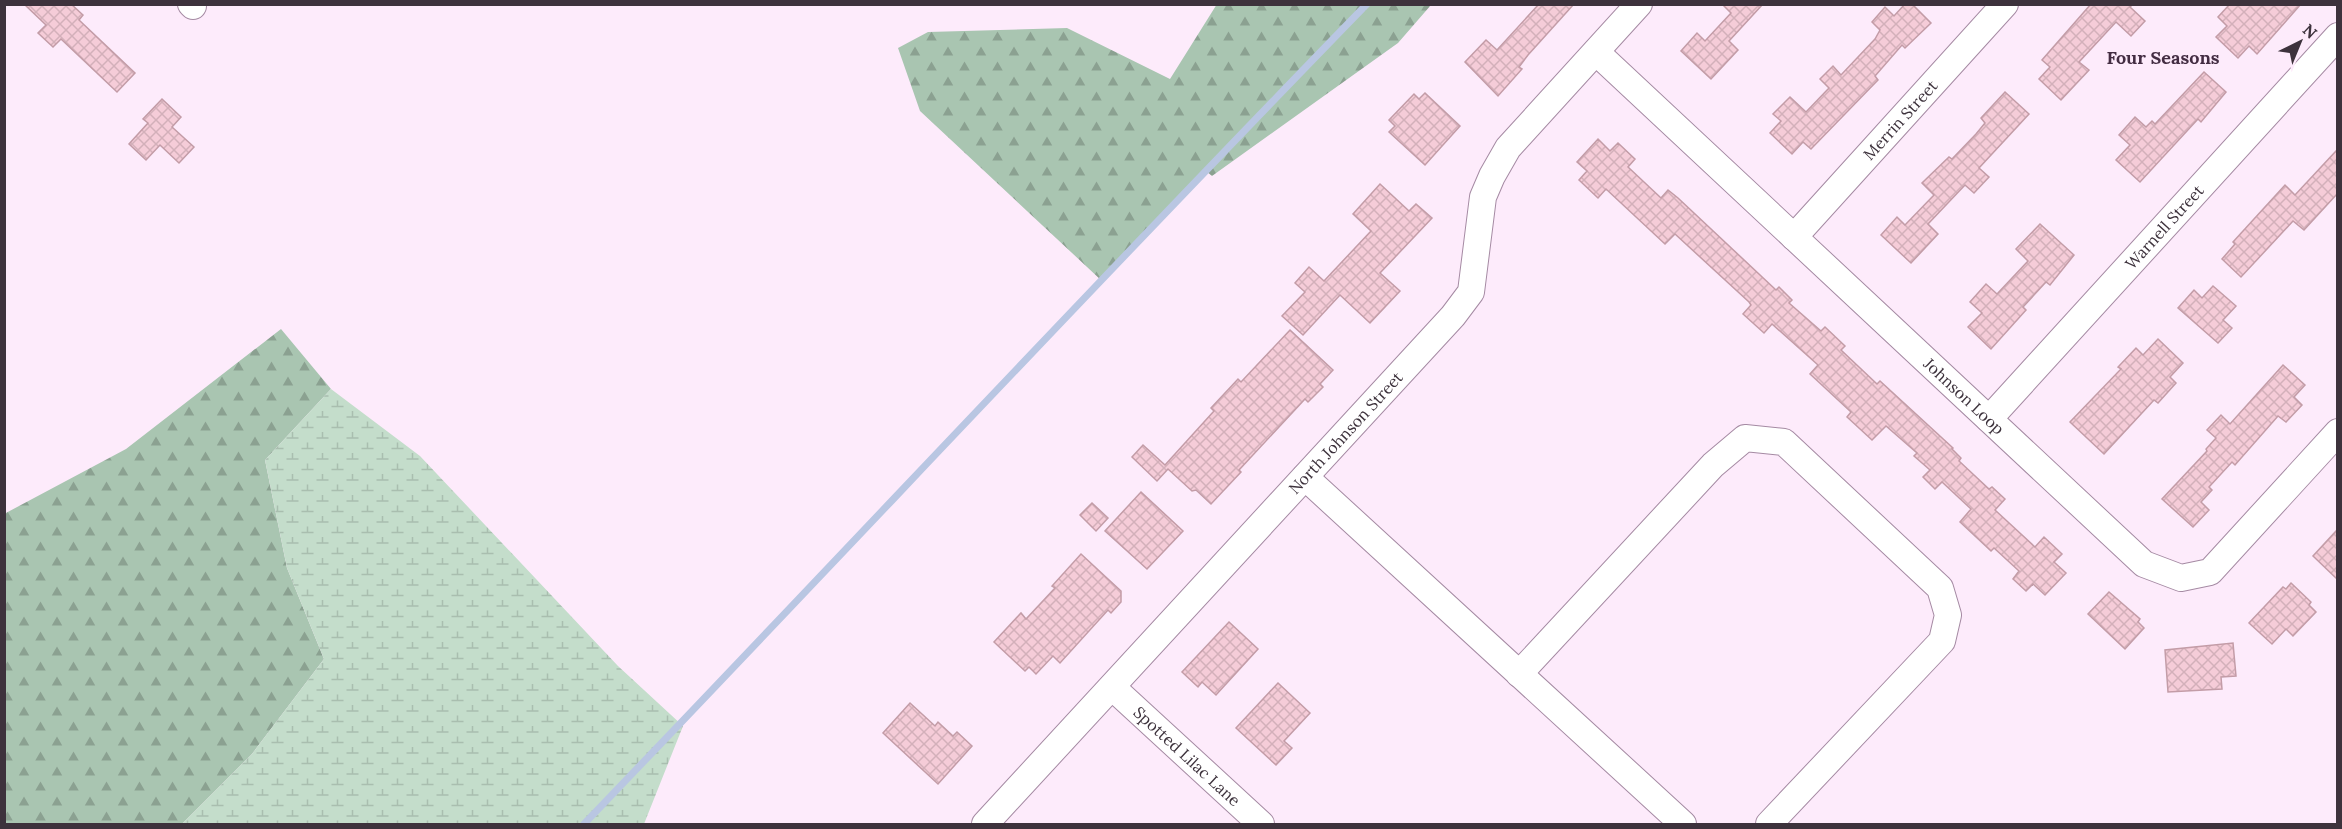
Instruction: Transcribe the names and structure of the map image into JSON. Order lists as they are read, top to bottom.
{
  "streets": {
    "street": [
      "Merrin Street",
      "Warnell Street",
      "Johnson Loop",
      "North Johnson Street",
      "Spotted Lilac Lane"
    ]
  },
  "crossings": [
    ["Merrin Street", "Johnson Loop"],
    ["Warnell Street", "Johnson Loop"],
    ["Johnson Loop", "North Johnson Street"],
    ["North Johnson Street", "Spotted Lilac Lane"]
  ],
  "districts": ["Four Seasons"],
  "north": "top right"
}
